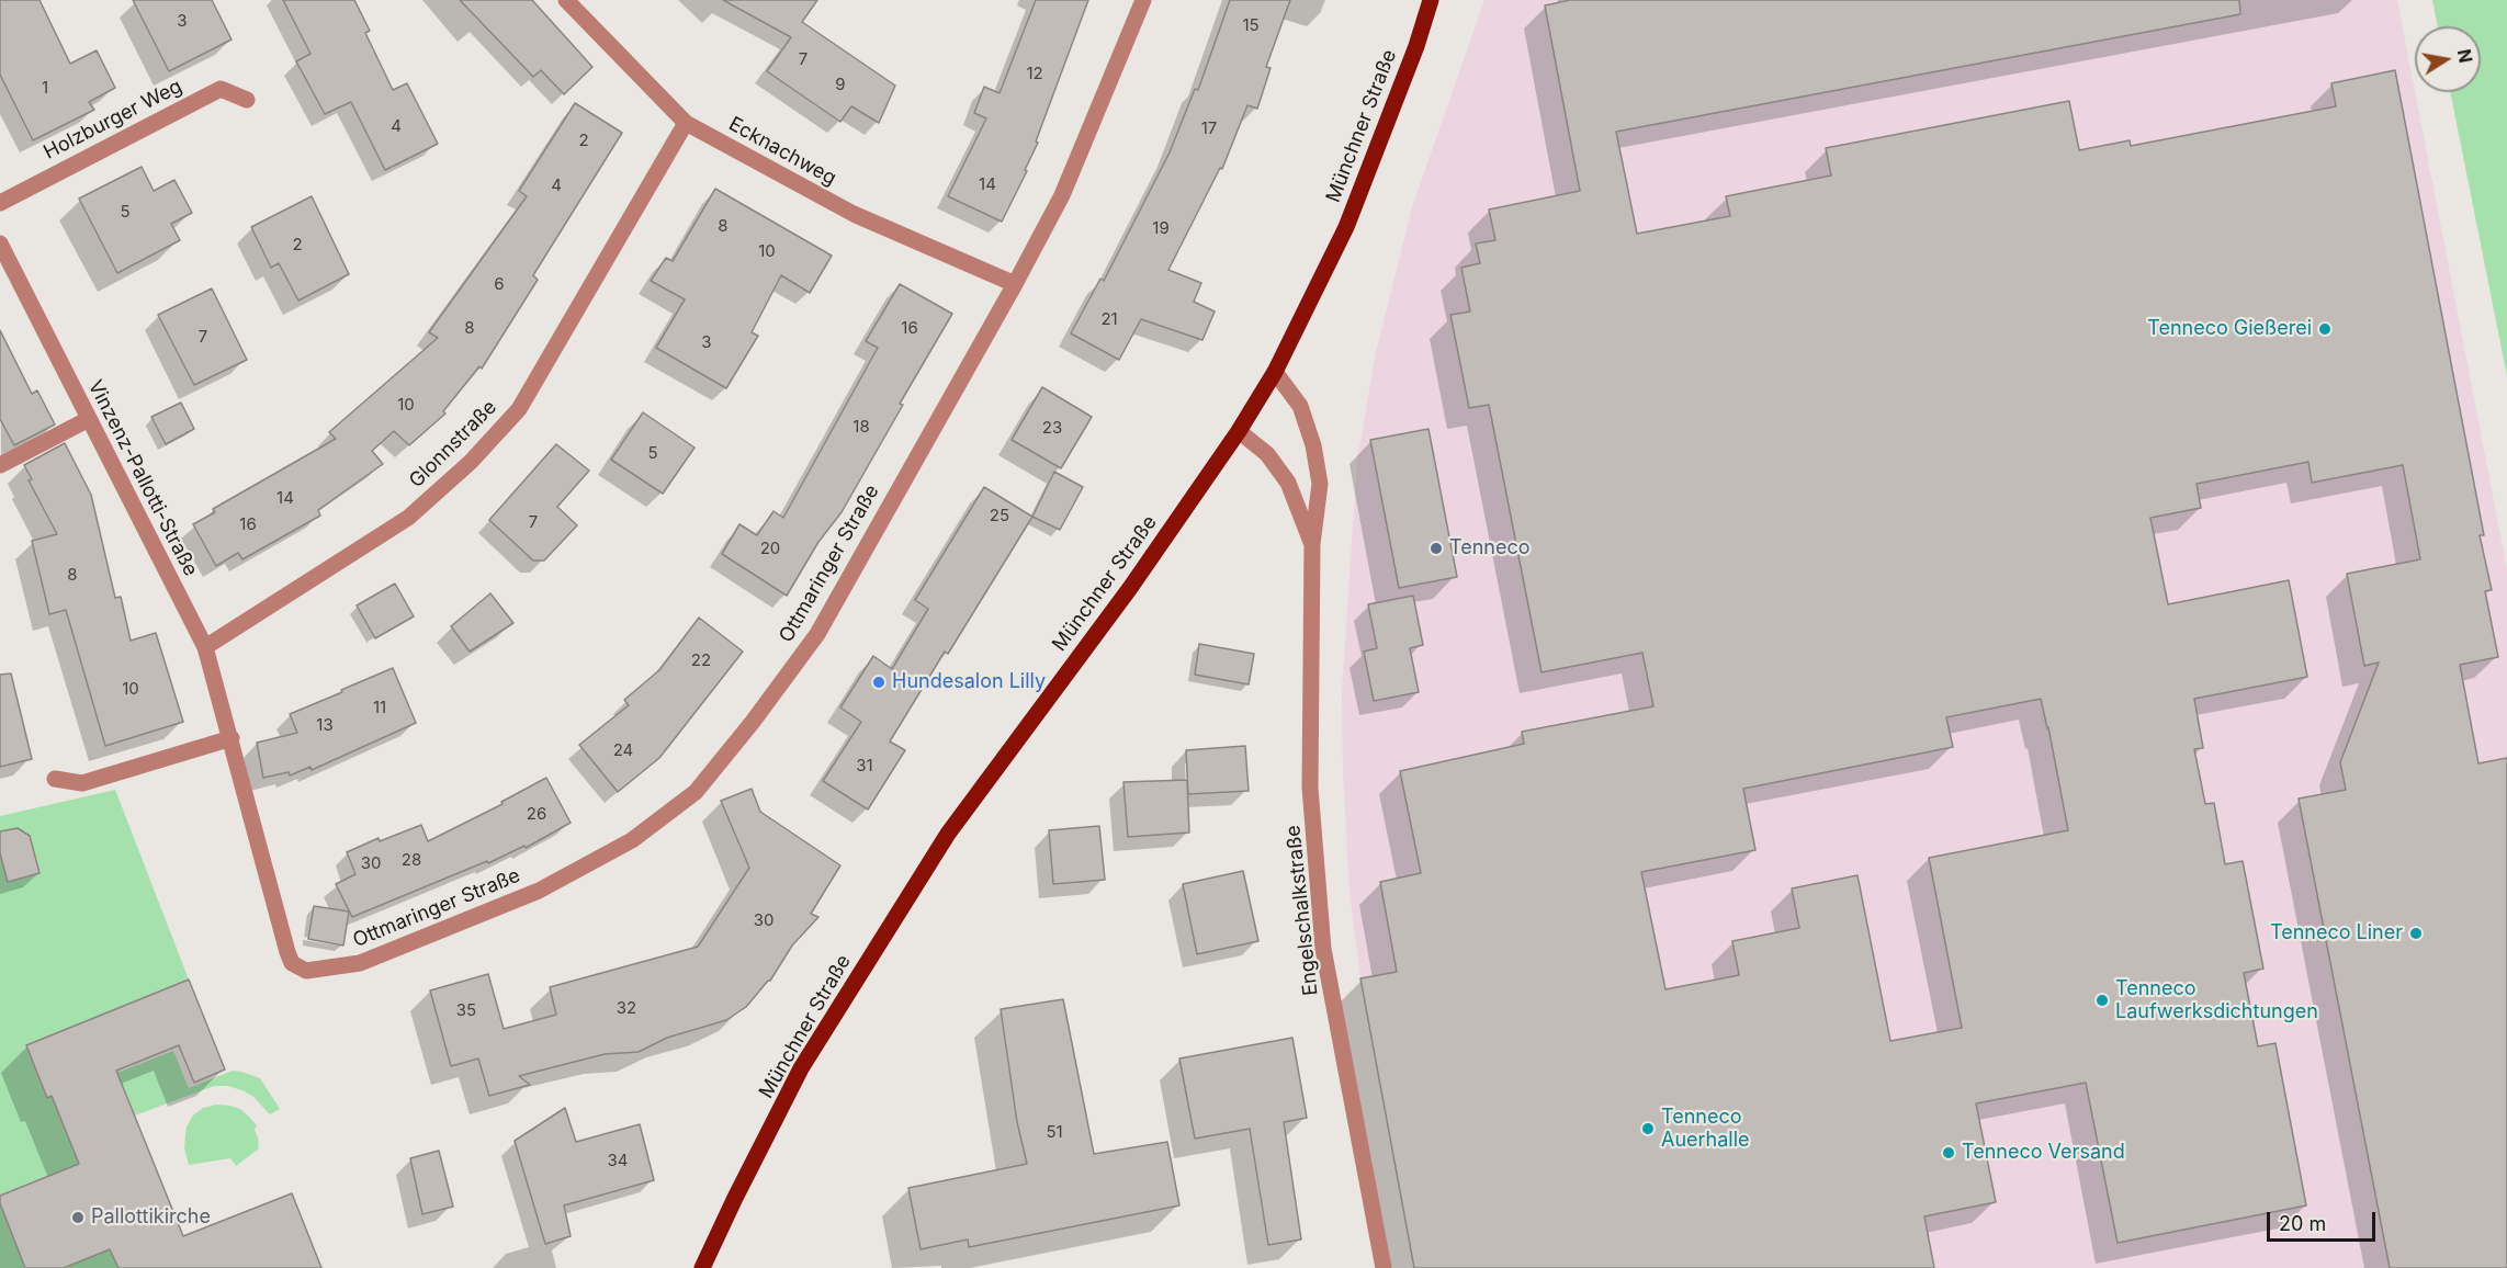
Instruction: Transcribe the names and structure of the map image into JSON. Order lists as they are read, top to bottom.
{
  "streets": {
    "main road": ["Münchner Straße"],
    "street": [
      "Holzburger Weg",
      "Ecknachweg",
      "Glonnstraße",
      "Vinzenz-Pallotti-Straße",
      "Ottmaringer Straße",
      "Engelschalkstraße"
    ]
  },
  "crossings": [
    ["Münchner Straße", "Engelschalkstraße"],
    ["Ecknachweg", "Glonnstraße"],
    ["Ecknachweg", "Ottmaringer Straße"],
    ["Glonnstraße", "Vinzenz-Pallotti-Straße"],
    ["Vinzenz-Pallotti-Straße", "Ottmaringer Straße"]
  ],
  "places": [
    "Tenneco Gießerei",
    "Tenneco",
    "Hundesalon Lilly",
    "Tenneco Liner",
    "Tenneco Laufwerksdichtungen",
    "Tenneco Auerhalle",
    "Tenneco Versand",
    "Pallottikirche"
  ],
  "house_numbers": [
    "3",
    "15",
    "7",
    "12",
    "9",
    "1",
    "4",
    "17",
    "2",
    "14",
    "4",
    "5",
    "8",
    "19",
    "2",
    "10",
    "6",
    "21",
    "8",
    "16",
    "7",
    "3",
    "10",
    "18",
    "23",
    "5",
    "14",
    "25",
    "7",
    "16",
    "20",
    "8",
    "22",
    "10",
    "11",
    "13",
    "24",
    "31",
    "26",
    "28",
    "30",
    "30",
    "32",
    "35",
    "51",
    "34"
  ],
  "scale_bar": "20 m",
  "north": "right"
}
